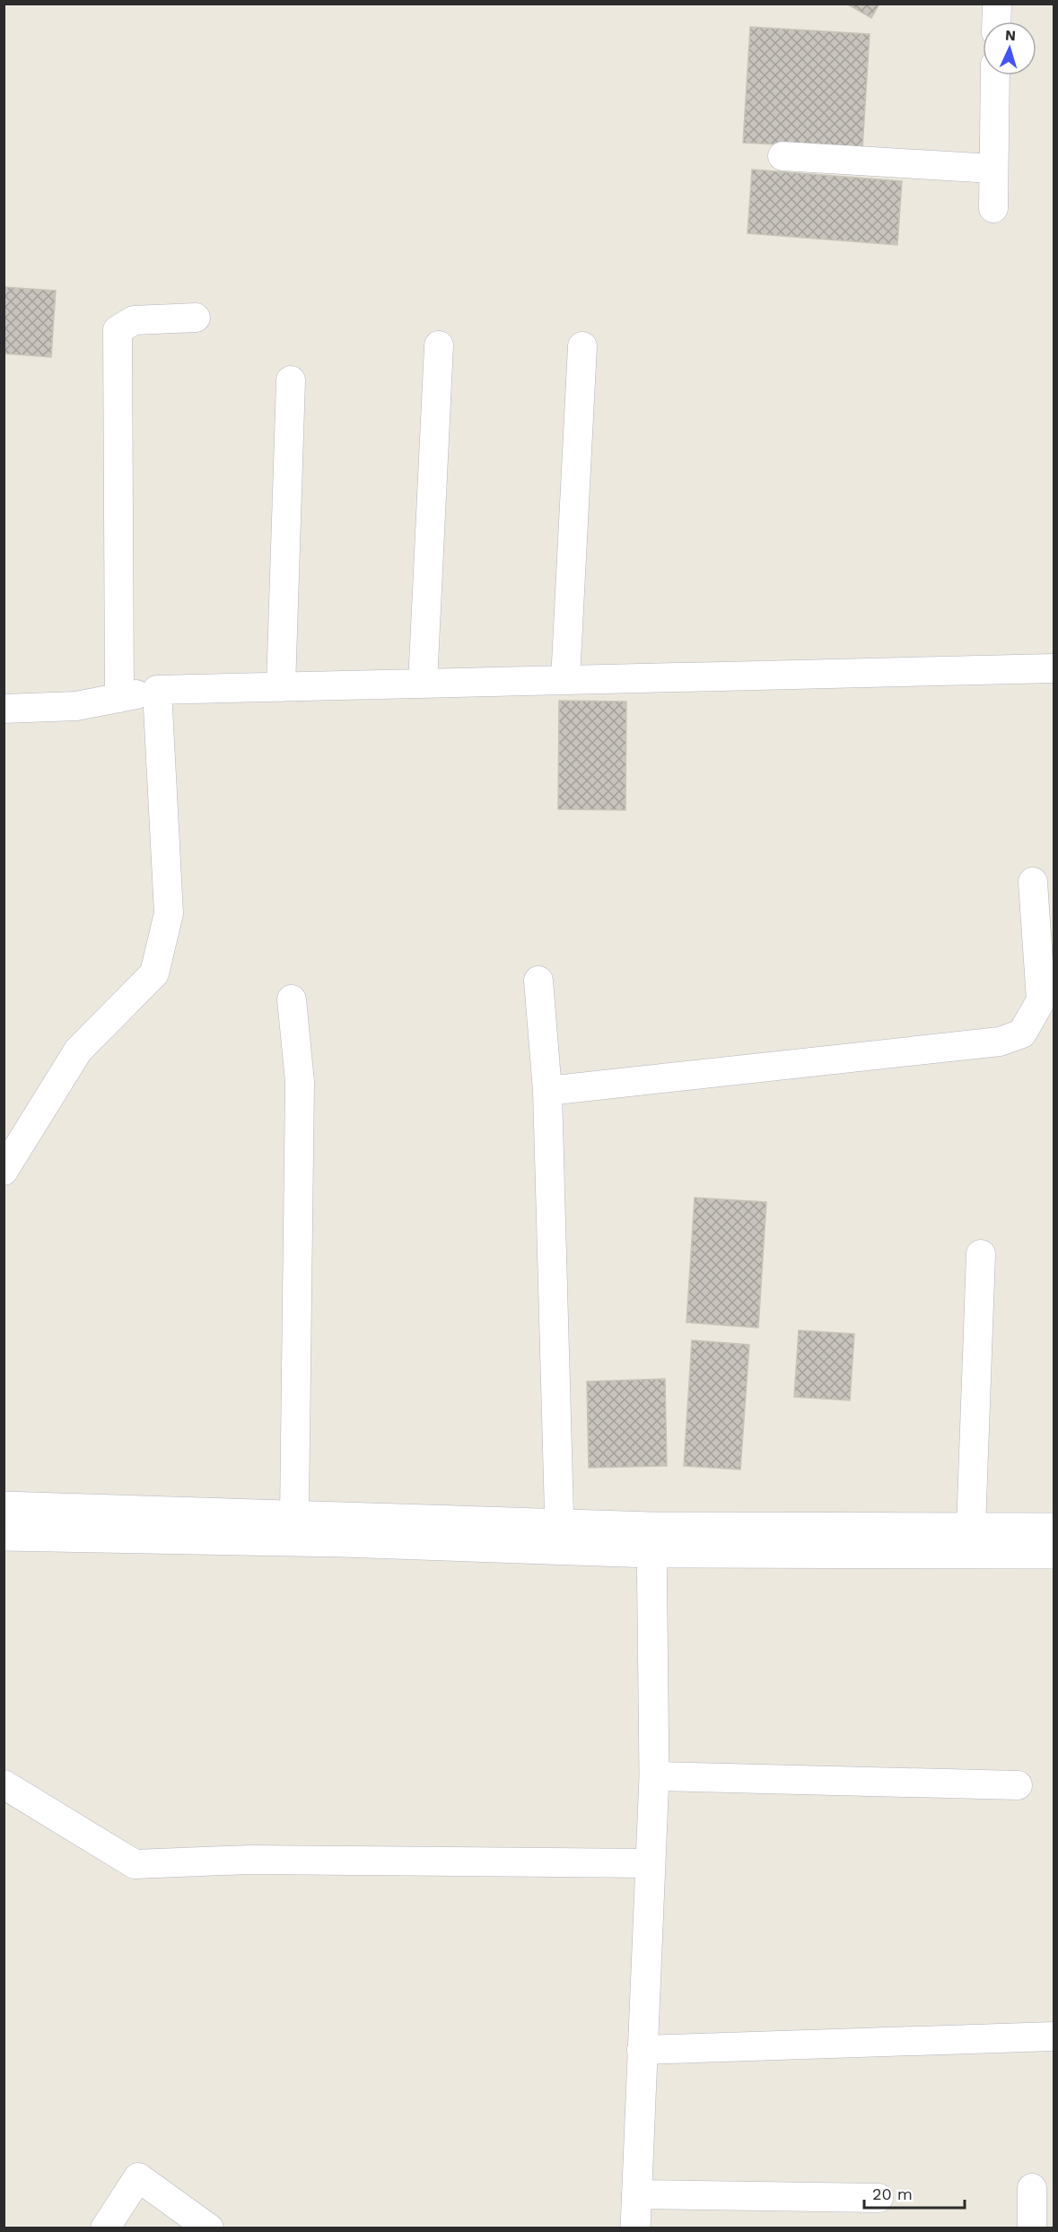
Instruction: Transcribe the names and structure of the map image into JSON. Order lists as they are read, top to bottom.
{
  "scale_bar": "20 m",
  "north": "top"
}
